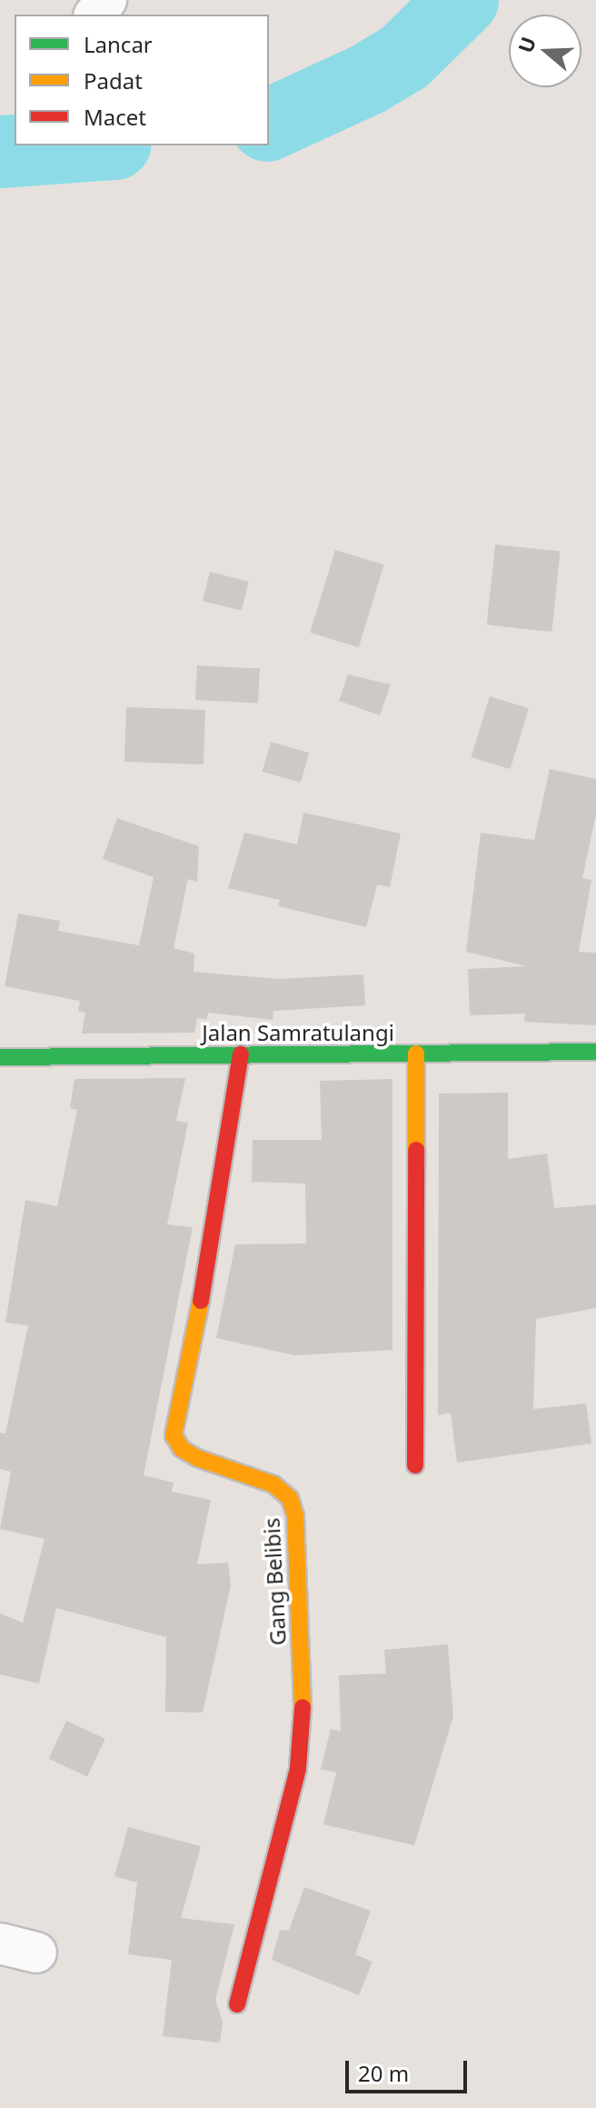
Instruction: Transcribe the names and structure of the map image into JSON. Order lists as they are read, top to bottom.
{
  "streets": {
    "street": ["Jalan Samratulangi", "Gang Belibis"]
  },
  "crossings": [
    ["Jalan Samratulangi", "Gang Belibis"]
  ],
  "legend": ["Lancar", "Padat", "Macet"],
  "scale_bar": "20 m",
  "north": "left"
}
